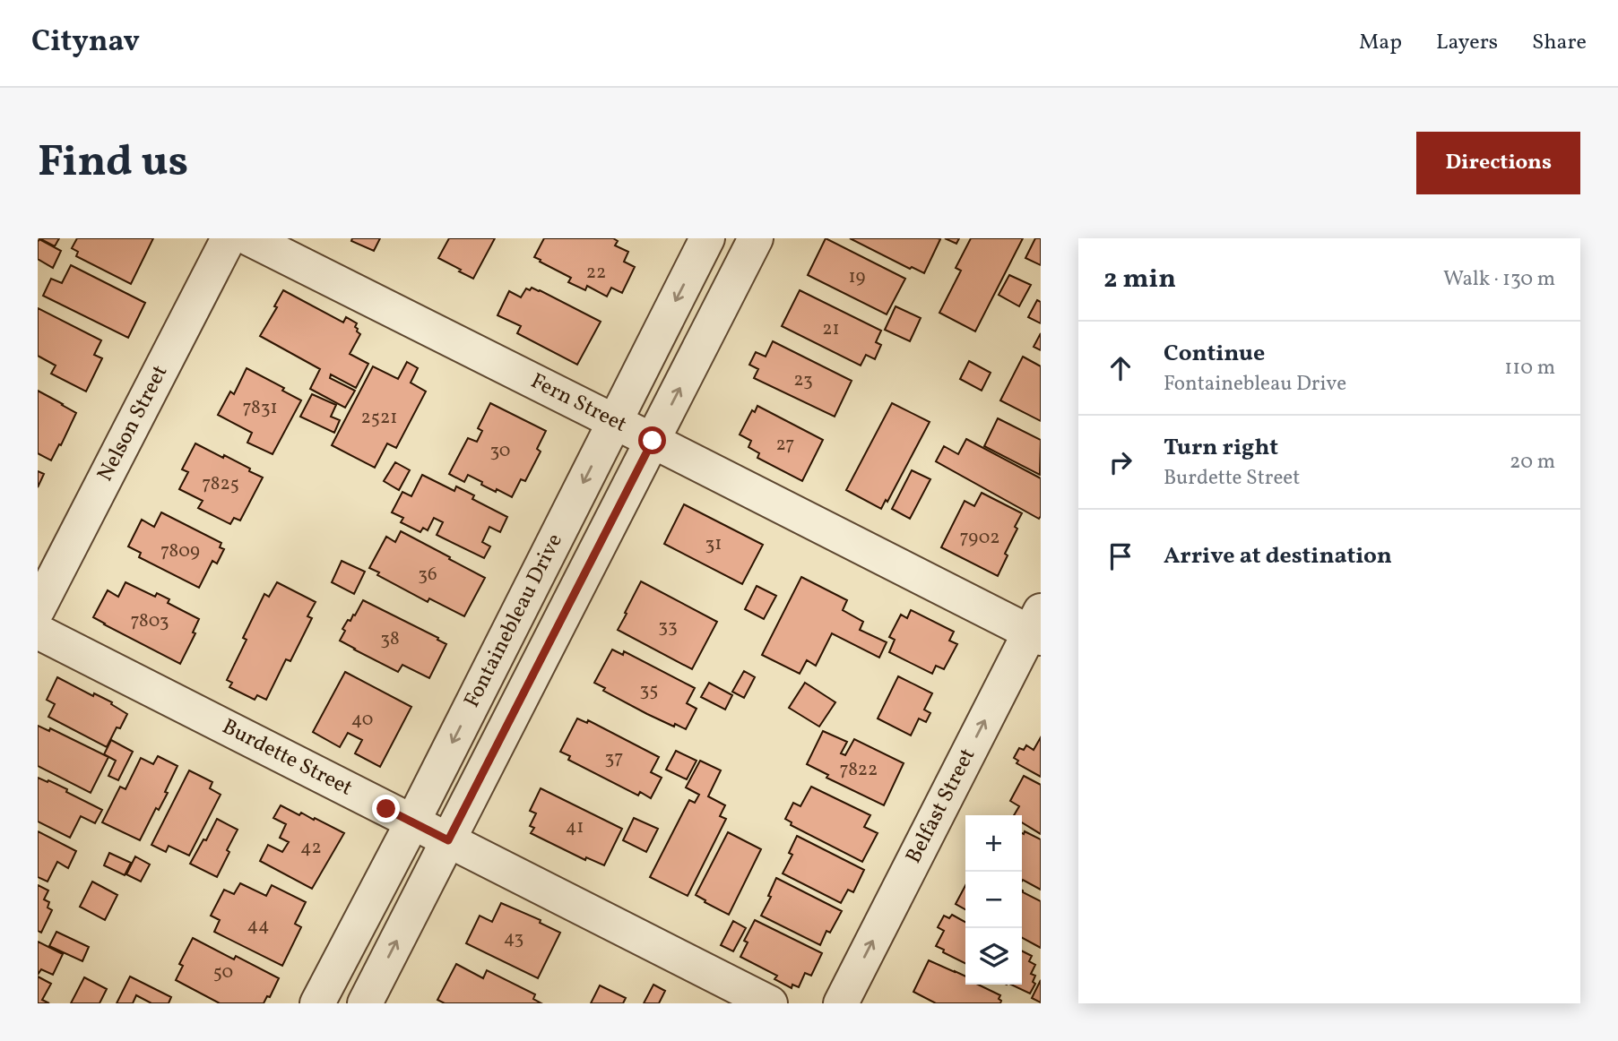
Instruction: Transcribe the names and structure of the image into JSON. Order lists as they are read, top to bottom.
{
  "streets": {
    "street": [
      "Fern Street",
      "Nelson Street",
      "Fontainebleau Drive",
      "Burdette Street",
      "Belfast Street"
    ]
  },
  "crossings": [
    ["Fern Street", "Fontainebleau Drive"],
    ["Fern Street", "Belfast Street"],
    ["Fontainebleau Drive", "Burdette Street"]
  ],
  "one_way": ["Belfast Street"],
  "house_numbers": [
    "22",
    "19",
    "21",
    "23",
    "7831",
    "2521",
    "27",
    "30",
    "7825",
    "7902",
    "31",
    "7809",
    "36",
    "7803",
    "33",
    "38",
    "35",
    "40",
    "37",
    "7822",
    "41",
    "42",
    "44",
    "43",
    "50"
  ],
  "page": {
    "header": "Citynav",
    "nav": ["Map", "Layers", "Share"],
    "buttons": "Directions",
    "title": "Find us",
    "heading": ["2 min", "Walk · 130 m"],
    "list": [
      ["Continue", "Fontainebleau Drive", "110 m"],
      ["Turn right", "Burdette Street", "20 m"],
      "Arrive at destination"
    ],
    "map_buttons": ["+", "−"]
  }
}
